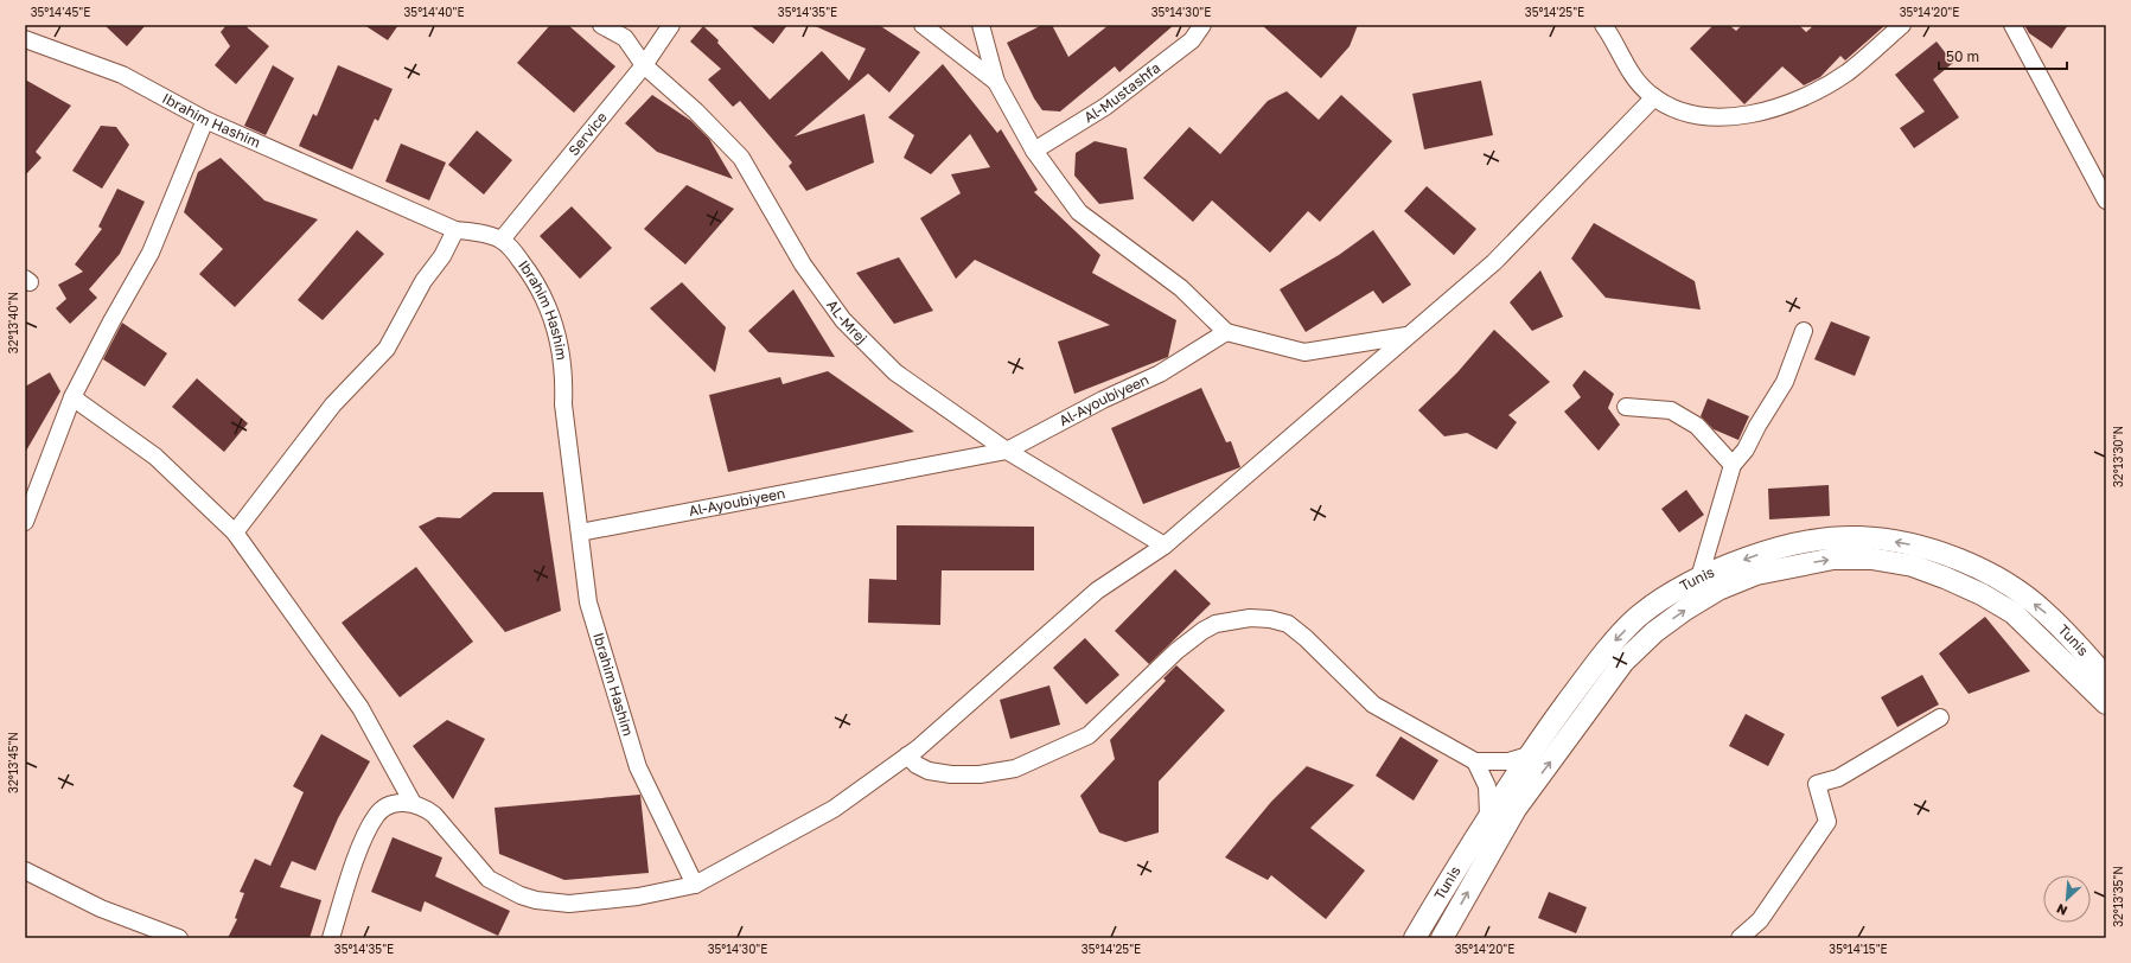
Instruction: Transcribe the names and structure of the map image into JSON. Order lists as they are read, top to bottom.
{
  "streets": {
    "main road": ["Tunis"],
    "street": [
      "Al-Mustashfa",
      "Ibrahim Hashim",
      "Service",
      "AL-Mrej",
      "Al-Ayoubiyeen"
    ]
  },
  "crossings": [
    ["Ibrahim Hashim", "Service"],
    ["Ibrahim Hashim", "Al-Ayoubiyeen"],
    ["Service", "AL-Mrej"],
    ["AL-Mrej", "Al-Ayoubiyeen"]
  ],
  "one_way": ["Tunis"],
  "scale_bar": "50 m",
  "north": "bottom left",
  "coordinates": [
    "35°14'45\"E",
    "35°14'40\"E",
    "35°14'35\"E",
    "35°14'30\"E",
    "35°14'25\"E",
    "35°14'20\"E",
    "32°13'40\"N",
    "32°13'30\"N",
    "32°13'45\"N",
    "32°13'35\"N",
    "35°14'15\"E"
  ]
}
